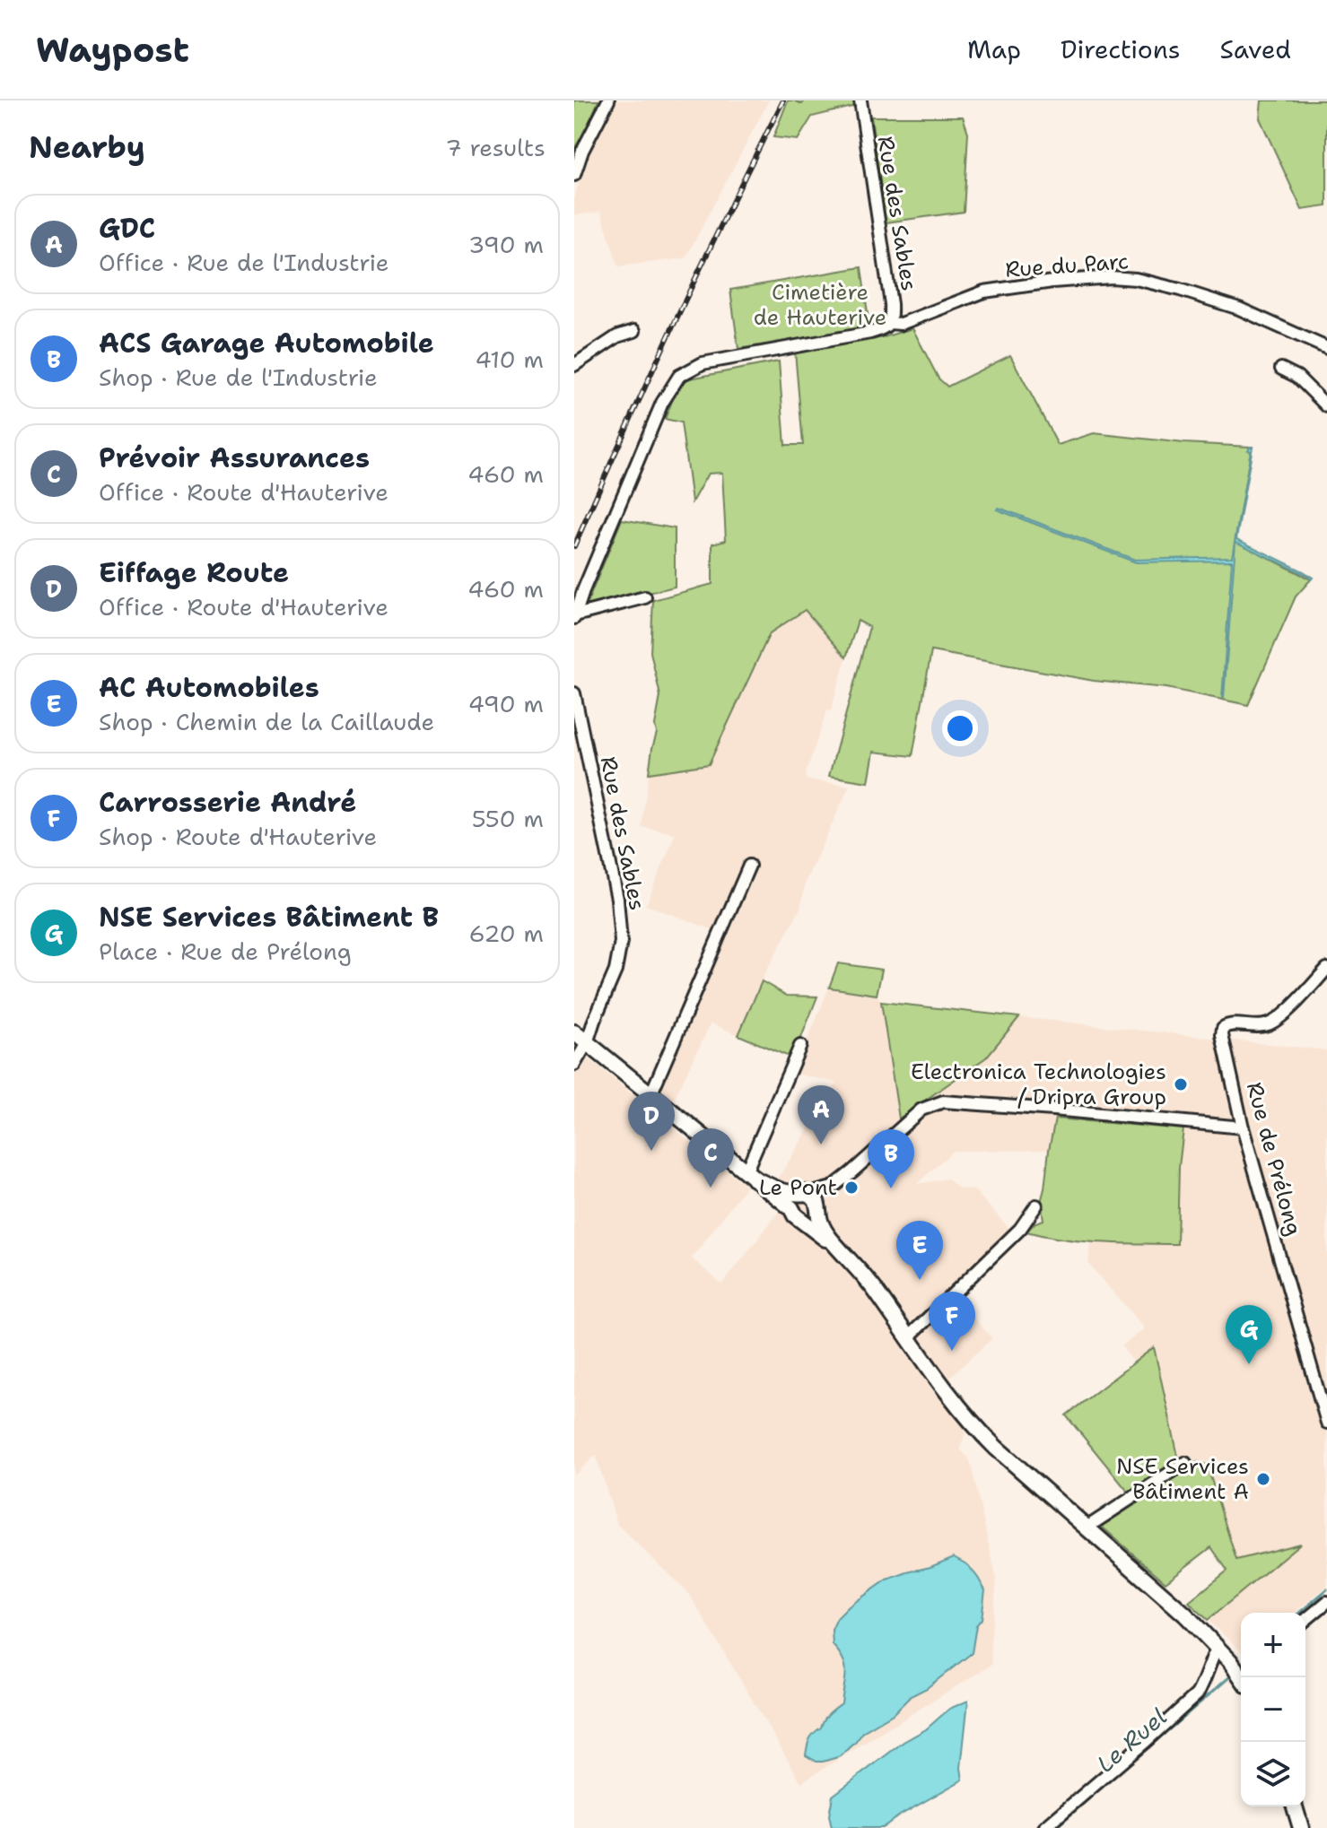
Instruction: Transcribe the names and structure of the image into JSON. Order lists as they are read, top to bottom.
{
  "streets": {
    "street": ["Rue des Sables", "Rue du Parc", "Rue de Prélong"]
  },
  "crossings": [
    ["Rue des Sables", "Rue du Parc"]
  ],
  "water": ["Le Ruel"],
  "parks": ["Cimetière de Hauterive"],
  "places": ["Electronica Technologies / Dripra Group", "Le Pont", "NSE Services Bâtiment A"],
  "page": {
    "header": "Waypost",
    "nav": ["Map", "Directions", "Saved"],
    "heading": ["Nearby", "7 results"],
    "list": [
      {
        "mark": "A",
        "name": "GDC",
        "note": "Office · Rue de l'Industrie",
        "value": "390 m"
      },
      {
        "mark": "B",
        "name": "ACS Garage Automobile",
        "note": "Shop · Rue de l'Industrie",
        "value": "410 m"
      },
      {
        "mark": "C",
        "name": "Prévoir Assurances",
        "note": "Office · Route d'Hauterive",
        "value": "460 m"
      },
      {
        "mark": "D",
        "name": "Eiffage Route",
        "note": "Office · Route d'Hauterive",
        "value": "460 m"
      },
      {
        "mark": "E",
        "name": "AC Automobiles",
        "note": "Shop · Chemin de la Caillaude",
        "value": "490 m"
      },
      {
        "mark": "F",
        "name": "Carrosserie André",
        "note": "Shop · Route d'Hauterive",
        "value": "550 m"
      },
      {
        "mark": "G",
        "name": "NSE Services Bâtiment B",
        "note": "Place · Rue de Prélong",
        "value": "620 m"
      }
    ],
    "pins": [
      "A",
      "D",
      "C",
      "B",
      "E",
      "F",
      "G"
    ],
    "map_buttons": ["+", "−"]
  }
}
